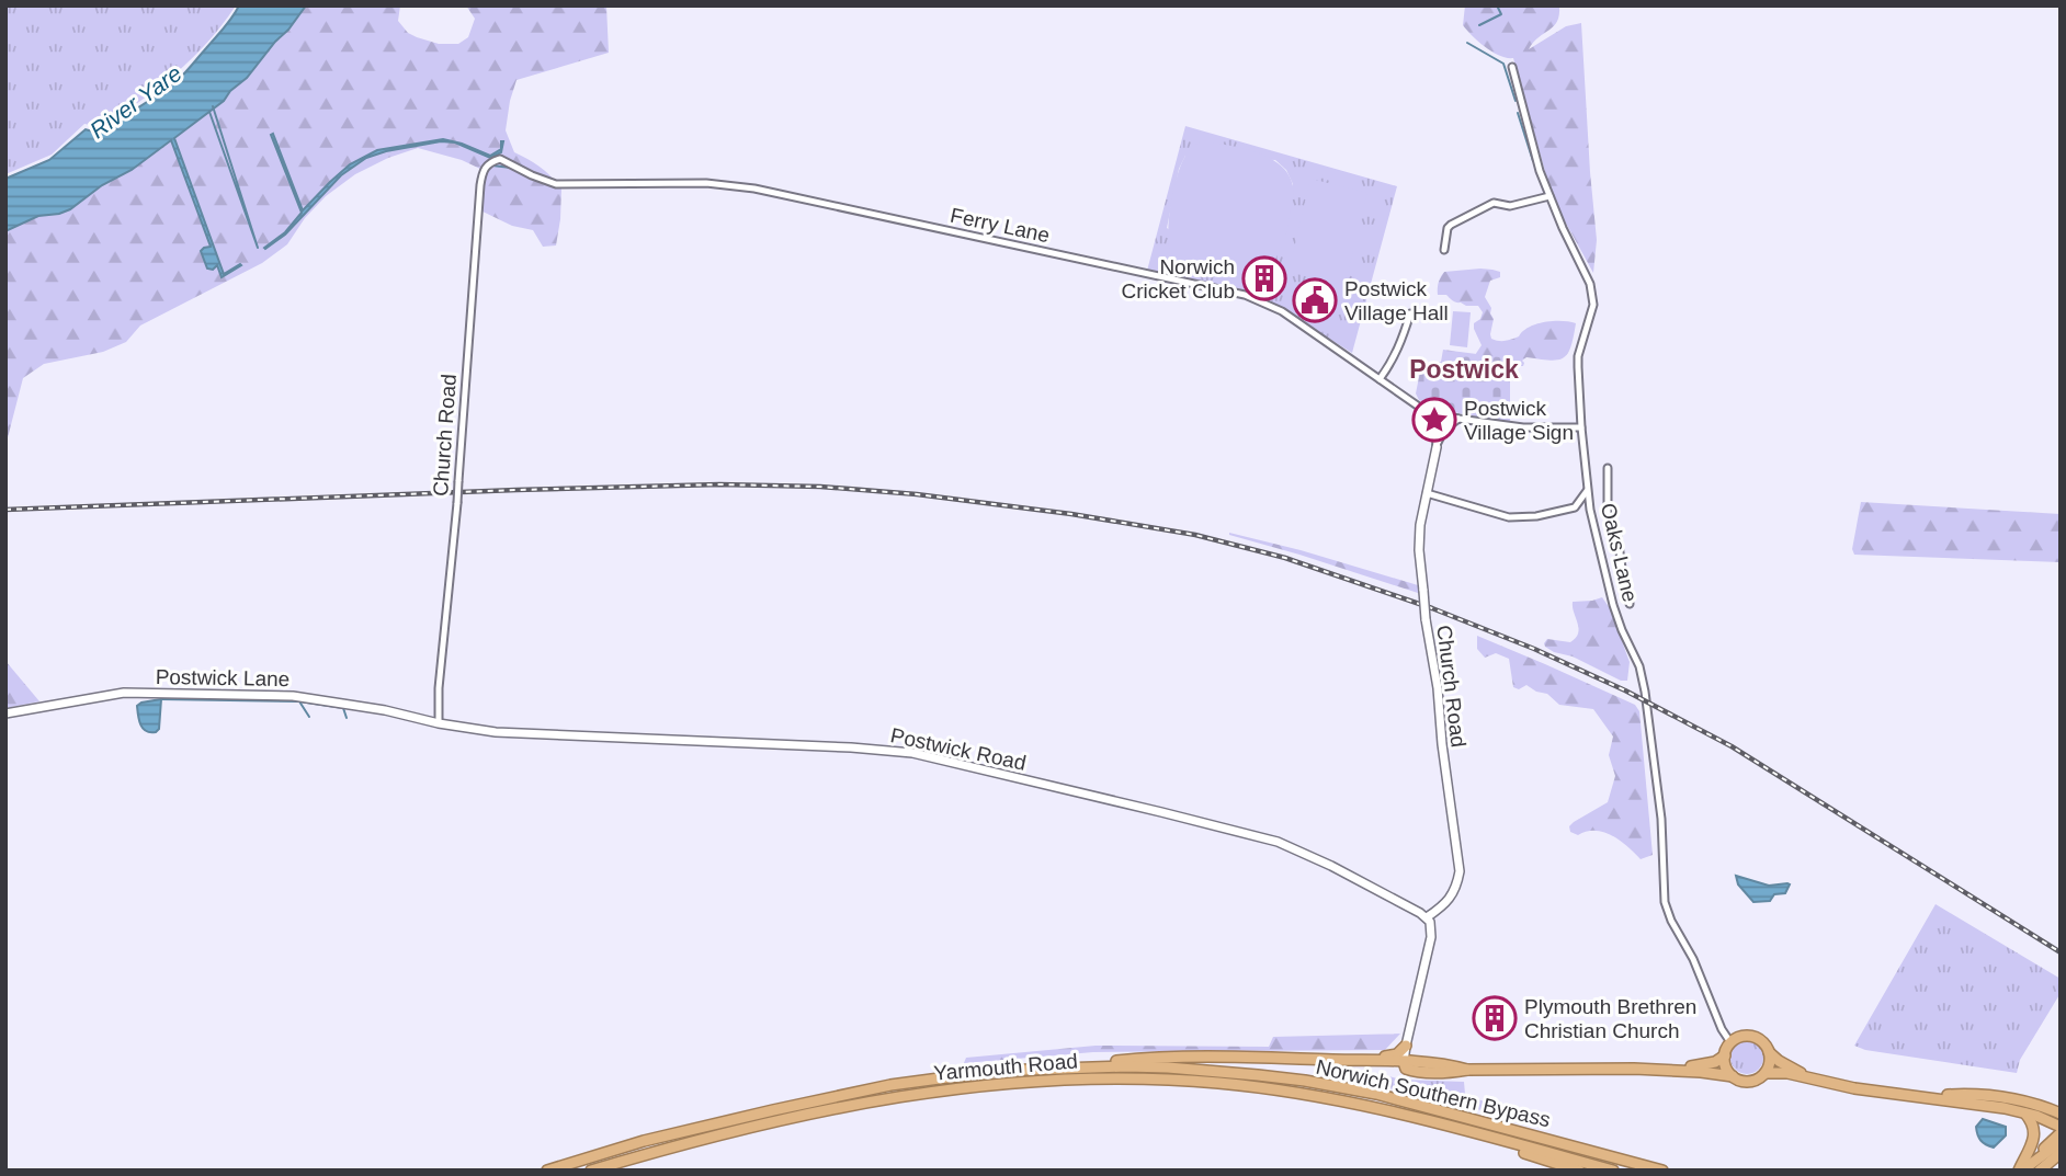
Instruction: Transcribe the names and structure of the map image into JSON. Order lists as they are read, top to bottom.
{
  "streets": {
    "highway": ["Yarmouth Road", "Norwich Southern Bypass"],
    "street": [
      "Ferry Lane",
      "Church Road",
      "Oaks Lane",
      "Postwick Lane",
      "Postwick Road"
    ]
  },
  "crossings": [
    ["Ferry Lane", "Church Road"],
    ["Church Road", "Postwick Lane"],
    ["Church Road", "Postwick Road"],
    ["Postwick Lane", "Postwick Road"],
    ["Yarmouth Road", "Norwich Southern Bypass"]
  ],
  "districts": ["Postwick"],
  "water": ["River Yare"],
  "places": {
    "building": ["Norwich Cricket Club", "Plymouth Brethren Christian Church"],
    "public building": ["Postwick Village Hall"],
    "place": ["Postwick Village Sign"]
  }
}
